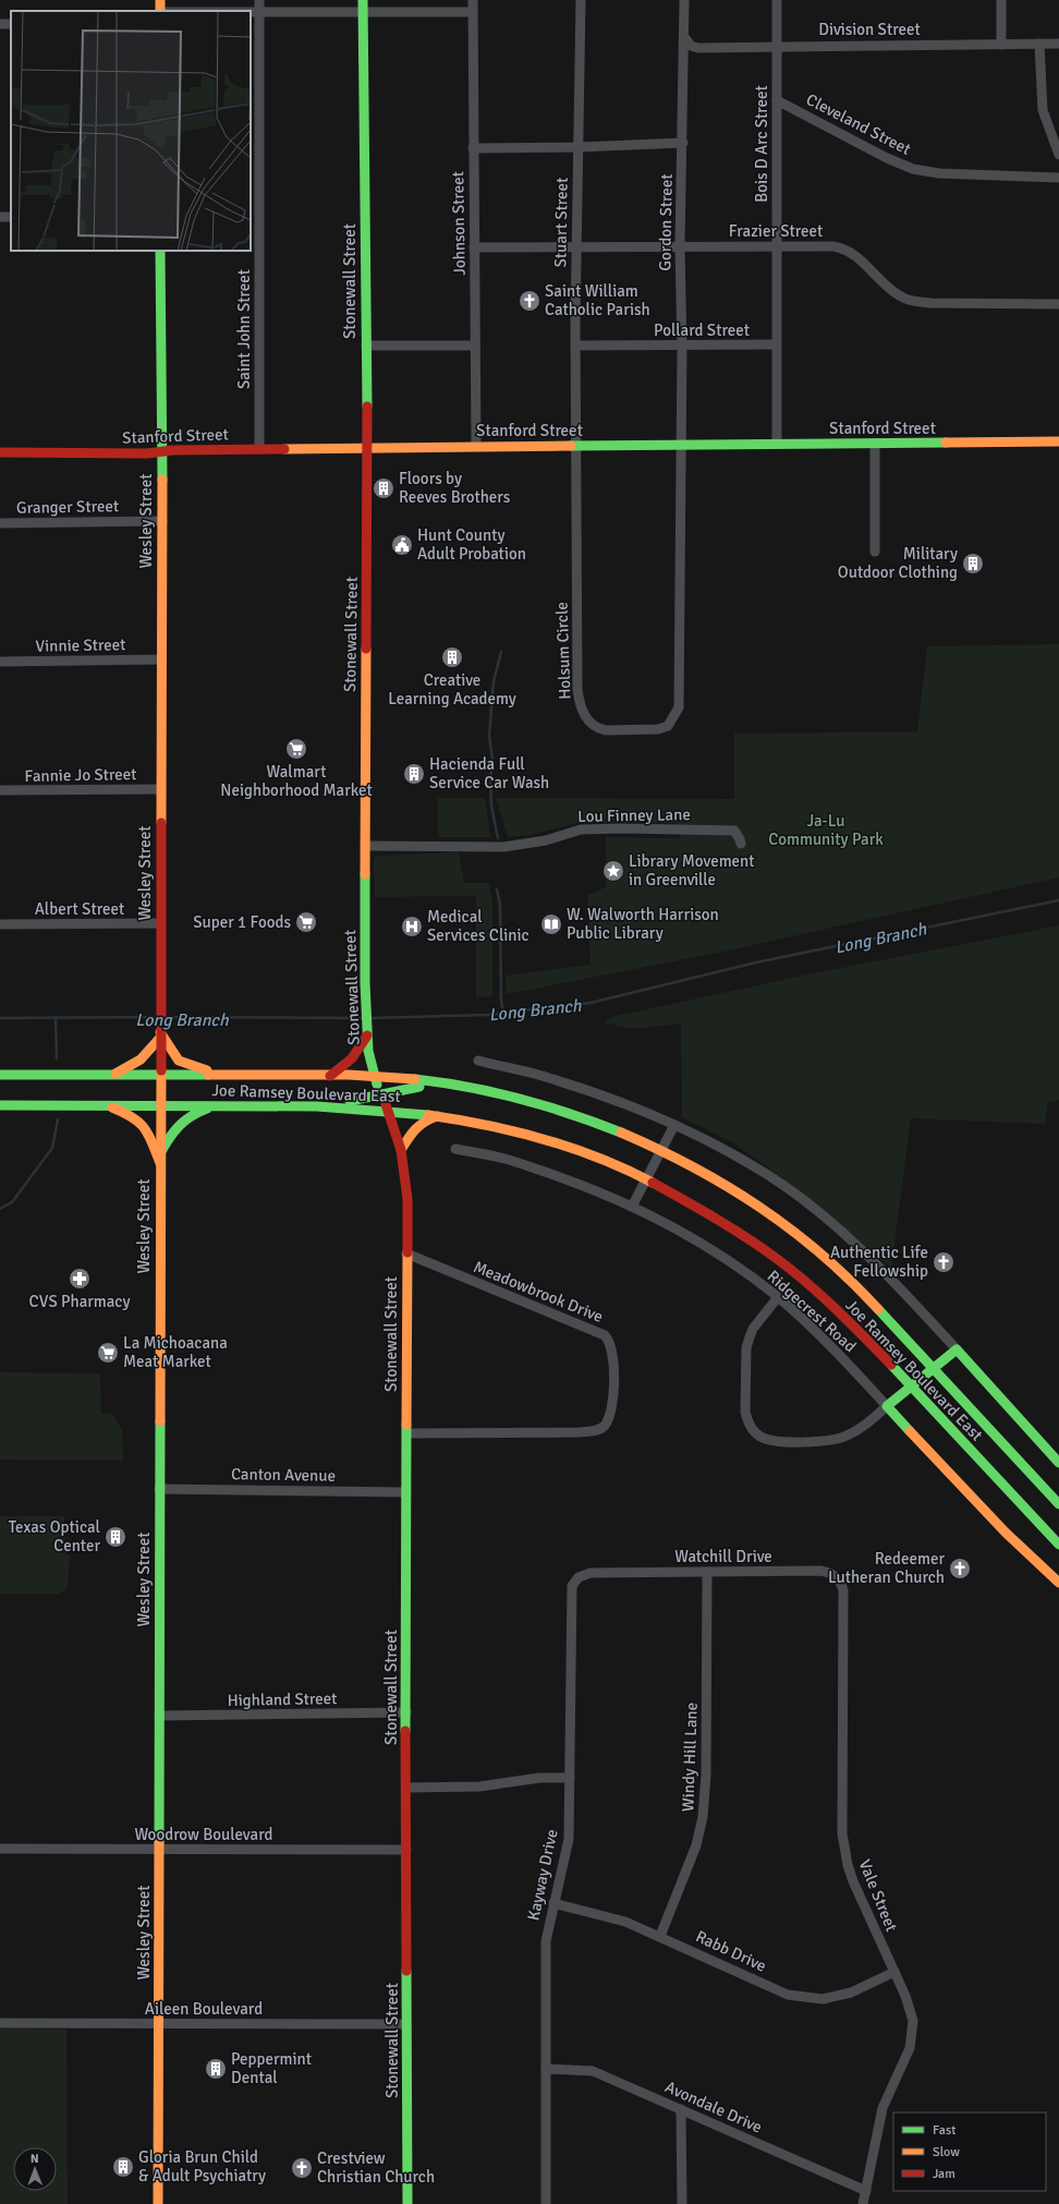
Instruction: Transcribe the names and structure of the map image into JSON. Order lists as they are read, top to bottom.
{
  "streets": {
    "main road": [
      "Stonewall Street",
      "Stanford Street",
      "Wesley Street",
      "Joe Ramsey Boulevard East",
      "Ridgecrest Road"
    ],
    "street": [
      "Division Street",
      "Cleveland Street",
      "Bois D Arc Street",
      "Stuart Street",
      "Gordon Street",
      "Johnson Street",
      "Frazier Street",
      "Saint John Street",
      "Pollard Street",
      "Granger Street",
      "Vinnie Street",
      "Holsum Circle",
      "Fannie Jo Street",
      "Lou Finney Lane",
      "Albert Street",
      "Meadowbrook Drive",
      "Canton Avenue",
      "Watchill Drive",
      "Highland Street",
      "Windy Hill Lane",
      "Woodrow Boulevard",
      "Kayway Drive",
      "Vale Street",
      "Rabb Drive",
      "Aileen Boulevard",
      "Avondale Drive"
    ]
  },
  "crossings": [
    ["Division Street", "Bois D Arc Street"],
    ["Division Street", "Gordon Street"],
    ["Cleveland Street", "Bois D Arc Street"],
    ["Bois D Arc Street", "Frazier Street"],
    ["Bois D Arc Street", "Pollard Street"],
    ["Bois D Arc Street", "Stanford Street"],
    ["Stuart Street", "Frazier Street"],
    ["Stuart Street", "Pollard Street"],
    ["Stuart Street", "Stanford Street"],
    ["Stuart Street", "Holsum Circle"],
    ["Gordon Street", "Frazier Street"],
    ["Gordon Street", "Pollard Street"],
    ["Gordon Street", "Stanford Street"],
    ["Gordon Street", "Holsum Circle"],
    ["Johnson Street", "Frazier Street"],
    ["Johnson Street", "Stanford Street"],
    ["Stonewall Street", "Stanford Street"],
    ["Stonewall Street", "Lou Finney Lane"],
    ["Stonewall Street", "Joe Ramsey Boulevard East"],
    ["Stonewall Street", "Meadowbrook Drive"],
    ["Stonewall Street", "Canton Avenue"],
    ["Stonewall Street", "Highland Street"],
    ["Stonewall Street", "Woodrow Boulevard"],
    ["Stonewall Street", "Aileen Boulevard"],
    ["Saint John Street", "Stanford Street"],
    ["Stanford Street", "Wesley Street"],
    ["Stanford Street", "Holsum Circle"],
    ["Granger Street", "Wesley Street"],
    ["Wesley Street", "Vinnie Street"],
    ["Wesley Street", "Fannie Jo Street"],
    ["Wesley Street", "Albert Street"],
    ["Wesley Street", "Joe Ramsey Boulevard East"],
    ["Wesley Street", "Canton Avenue"],
    ["Wesley Street", "Highland Street"],
    ["Wesley Street", "Woodrow Boulevard"],
    ["Wesley Street", "Aileen Boulevard"],
    ["Watchill Drive", "Windy Hill Lane"],
    ["Watchill Drive", "Kayway Drive"],
    ["Watchill Drive", "Vale Street"],
    ["Windy Hill Lane", "Rabb Drive"],
    ["Kayway Drive", "Rabb Drive"],
    ["Kayway Drive", "Avondale Drive"],
    ["Vale Street", "Rabb Drive"],
    ["Vale Street", "Avondale Drive"]
  ],
  "water": ["Long Branch"],
  "parks": ["Ja-Lu Community Park"],
  "places": {
    "church": [
      "Saint William Catholic Parish",
      "Authentic Life Fellowship",
      "Redeemer Lutheran Church",
      "Crestview Christian Church"
    ],
    "building": [
      "Floors by Reeves Brothers",
      "Military Outdoor Clothing",
      "Creative Learning Academy",
      "Hacienda Full Service Car Wash",
      "Texas Optical Center",
      "Peppermint Dental",
      "Gloria Brun Child & Adult Psychiatry"
    ],
    "public building": ["Hunt County Adult Probation"],
    "supermarket": ["Walmart Neighborhood Market", "Super 1 Foods", "La Michoacana Meat Market"],
    "place": ["Library Movement in Greenville"],
    "library": ["W. Walworth Harrison Public Library"],
    "hospital": ["Medical Services Clinic"],
    "pharmacy": ["CVS Pharmacy"]
  },
  "legend": ["Fast", "Slow", "Jam"],
  "north": "top"
}
